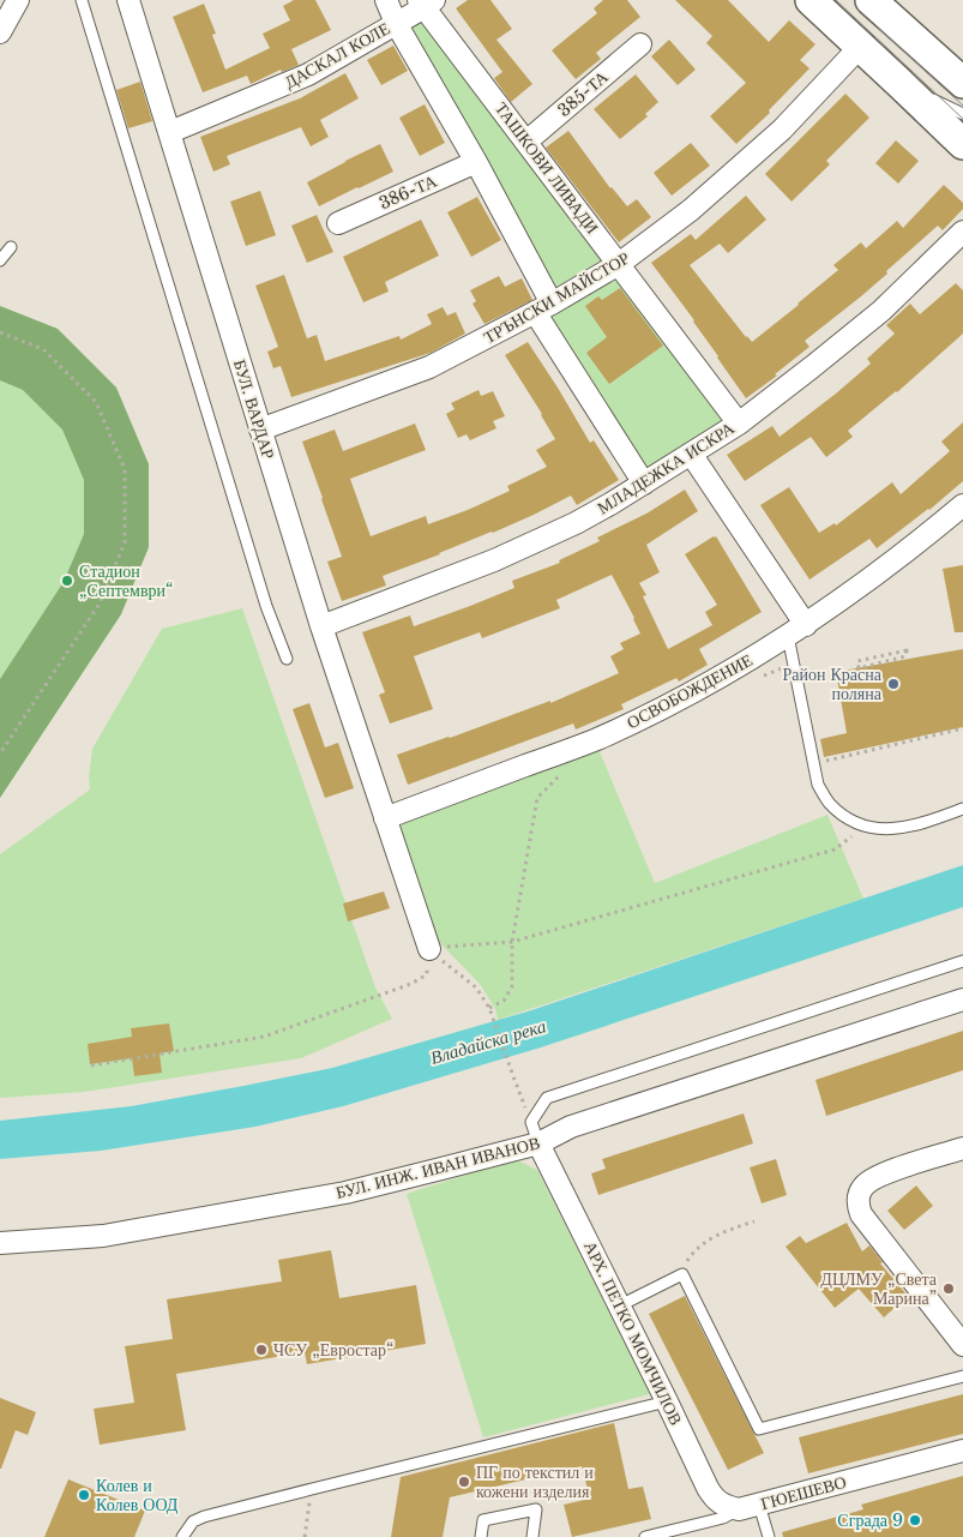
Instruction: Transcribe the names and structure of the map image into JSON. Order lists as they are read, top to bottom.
{
  "streets": {
    "street": [
      "ДАСКАЛ КОЛЕ",
      "385-ТА",
      "ТАШКОВИ ЛИВАДИ",
      "386-ТА",
      "ТРЪНСКИ МАЙСТОР",
      "БУЛ. ВАРДАР",
      "МЛАДЕЖКА ИСКРА",
      "ОСВОБОЖДЕНИЕ",
      "БУЛ. ИНЖ. ИВАН ИВАНОВ",
      "АРХ. ПЕТКО МОМЧИЛОВ",
      "ГЮЕШЕВО"
    ]
  },
  "crossings": [
    ["ДАСКАЛ КОЛЕ", "ТАШКОВИ ЛИВАДИ"],
    ["ДАСКАЛ КОЛЕ", "БУЛ. ВАРДАР"],
    ["385-ТА", "ТАШКОВИ ЛИВАДИ"],
    ["ТАШКОВИ ЛИВАДИ", "ТРЪНСКИ МАЙСТОР"],
    ["ТАШКОВИ ЛИВАДИ", "МЛАДЕЖКА ИСКРА"],
    ["ТРЪНСКИ МАЙСТОР", "БУЛ. ВАРДАР"],
    ["БУЛ. ВАРДАР", "МЛАДЕЖКА ИСКРА"],
    ["БУЛ. ВАРДАР", "ОСВОБОЖДЕНИЕ"],
    ["БУЛ. ИНЖ. ИВАН ИВАНОВ", "АРХ. ПЕТКО МОМЧИЛОВ"],
    ["АРХ. ПЕТКО МОМЧИЛОВ", "ГЮЕШЕВО"]
  ],
  "water": ["Владайска река"],
  "places": [
    "Стадион „Септември“",
    "Район Красна поляна",
    "ДЦЛМУ „Света Марина”",
    "ЧСУ „Евростар“",
    "ПГ по текстил и кожени изделия",
    "Колев и Колев ООД",
    "Сграда 9"
  ]
}
